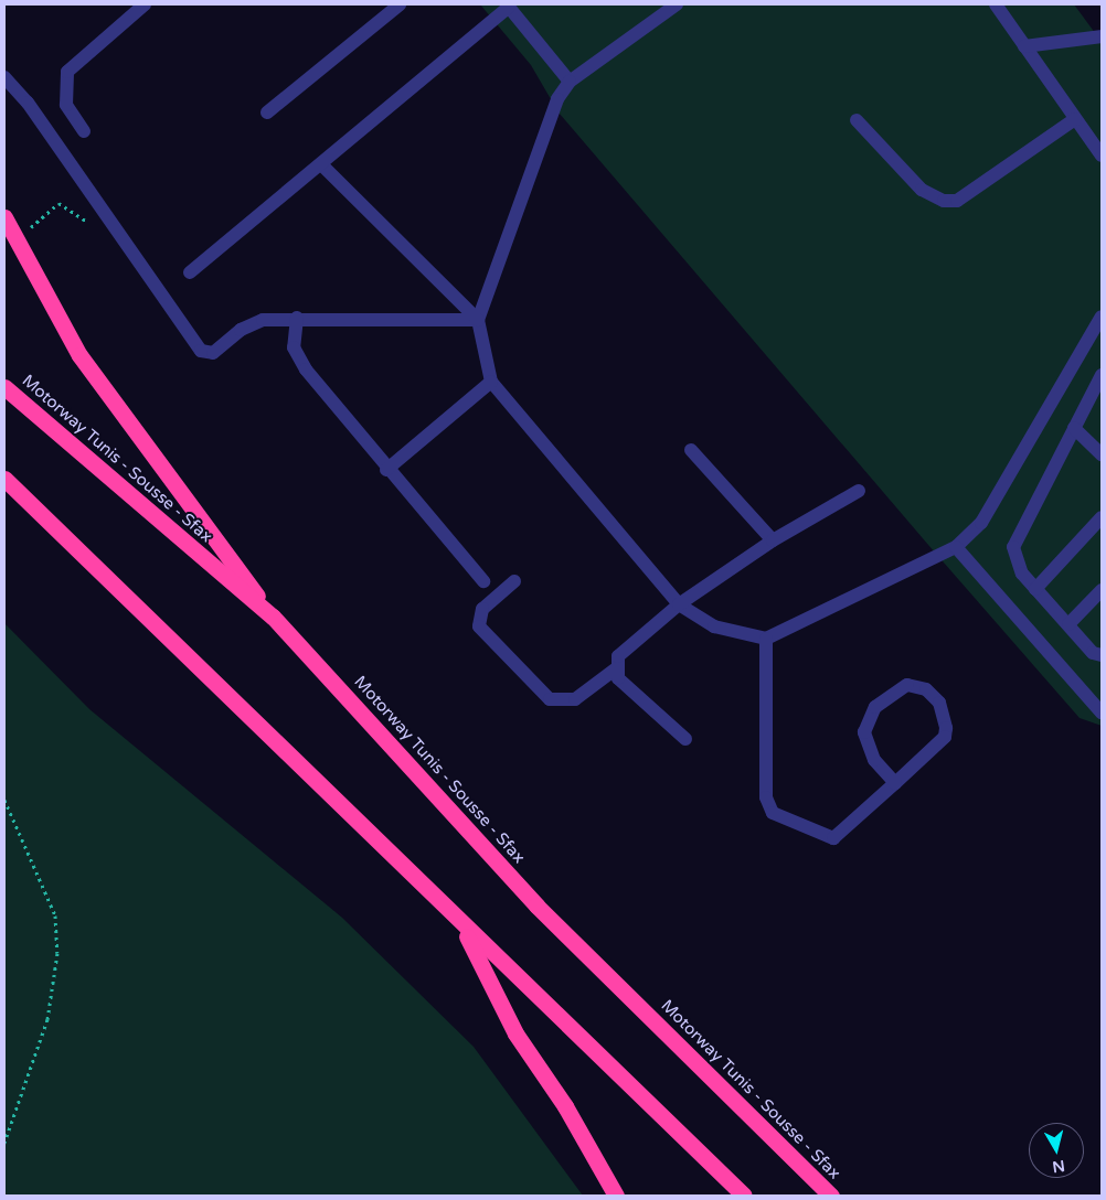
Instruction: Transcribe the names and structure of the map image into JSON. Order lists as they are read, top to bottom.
{
  "streets": {
    "highway": ["Motorway Tunis - Sousse - Sfax"]
  },
  "north": "bottom"
}
